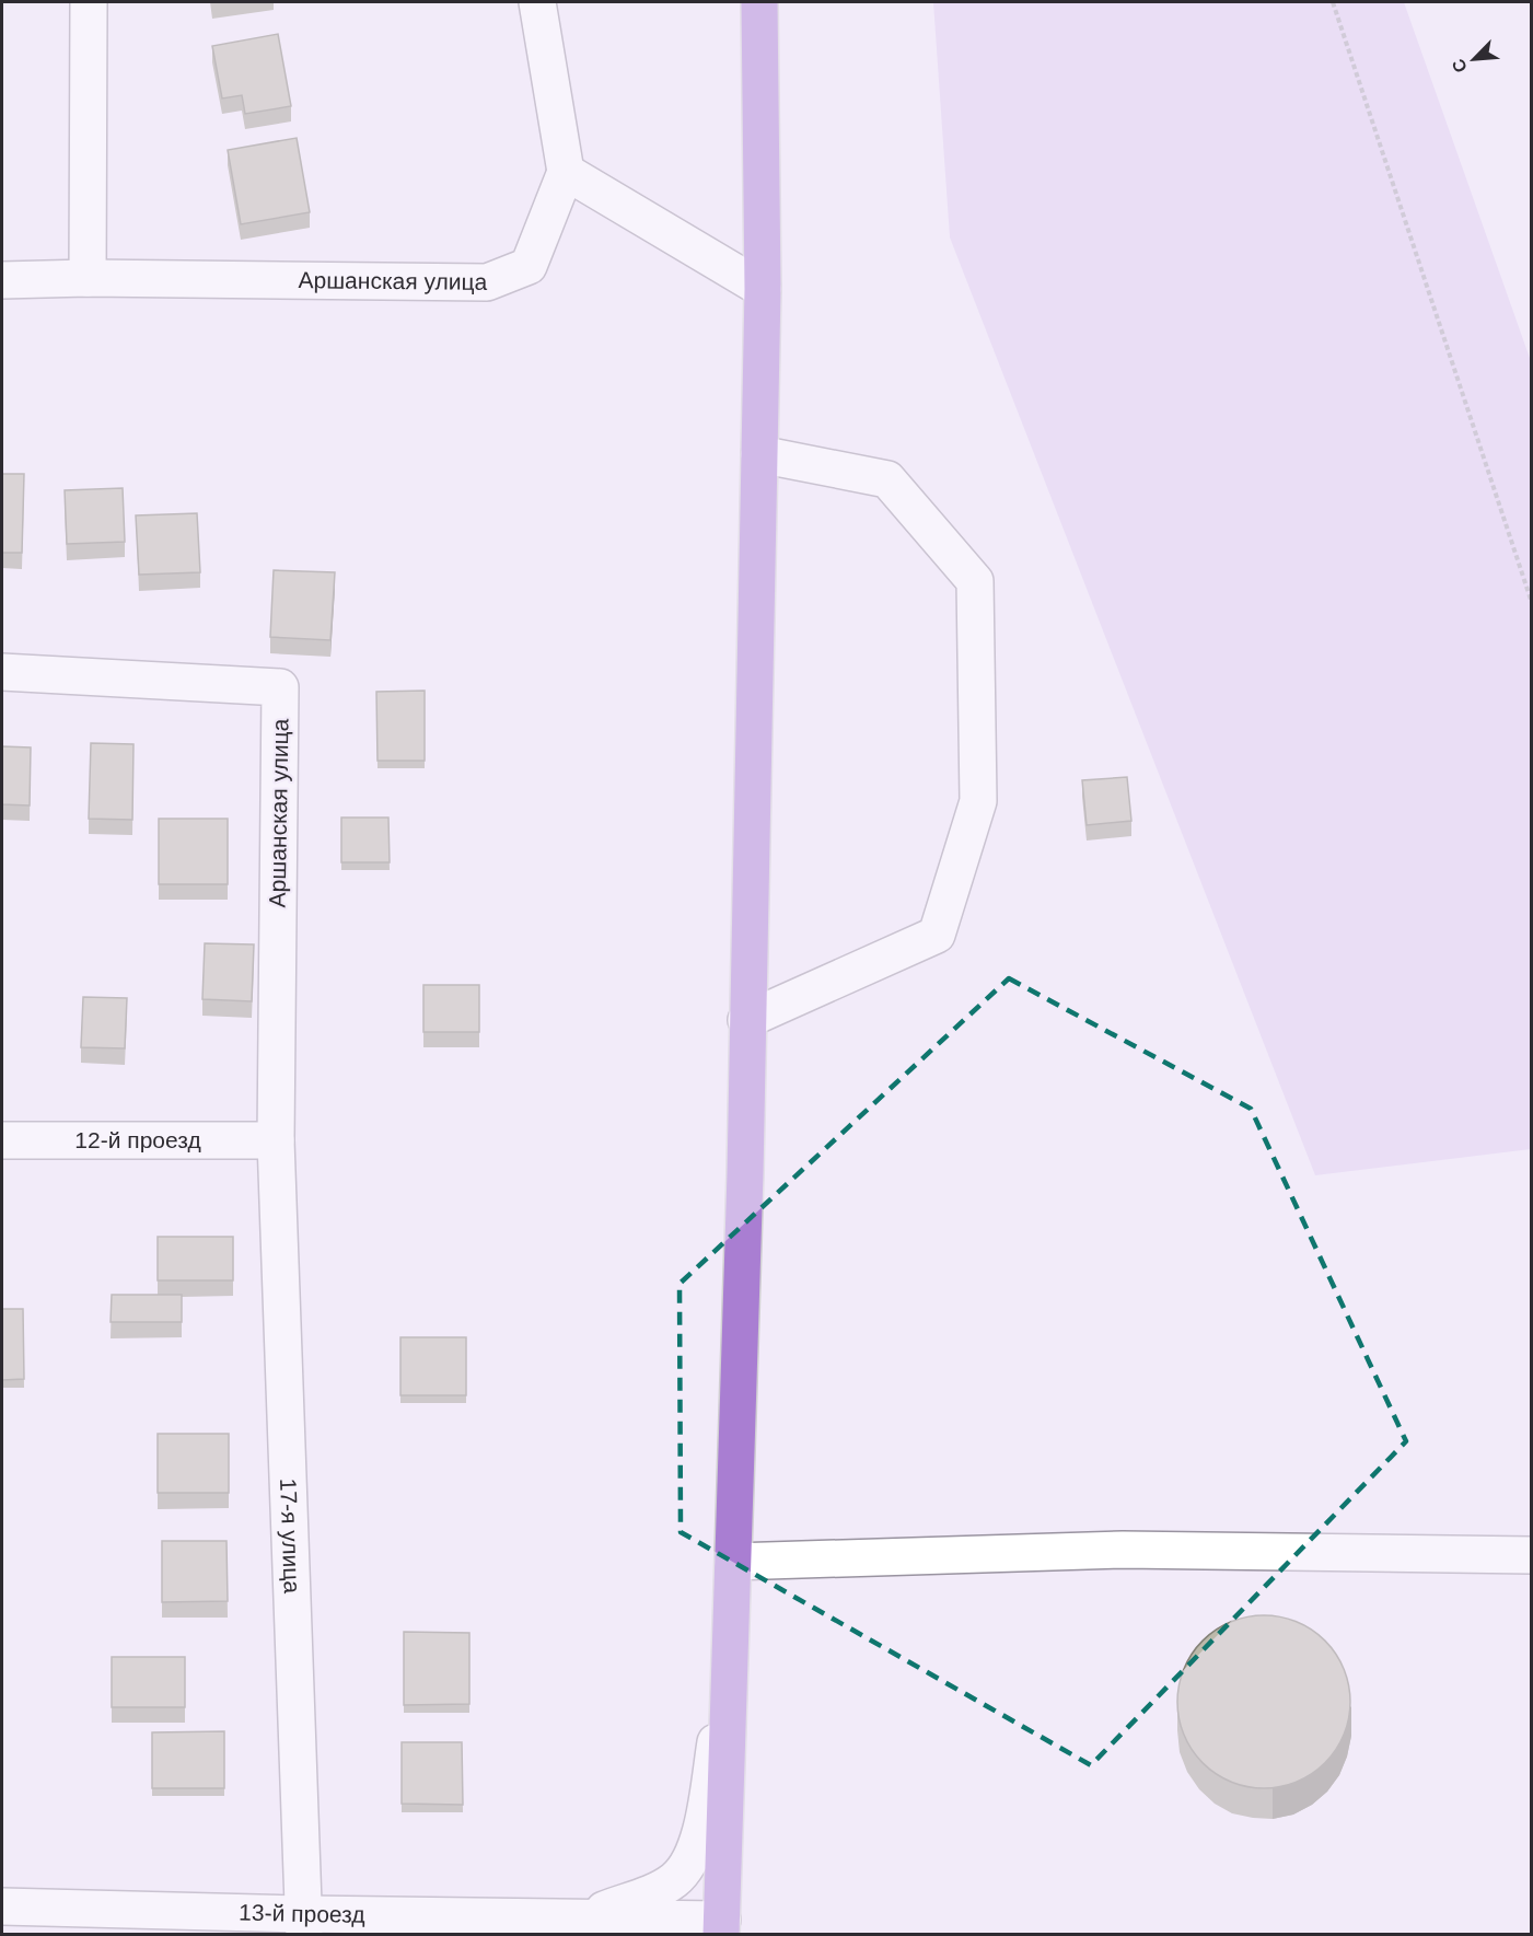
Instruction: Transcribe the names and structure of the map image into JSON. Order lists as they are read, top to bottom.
{
  "streets": {
    "street": [
      "Аршанская улица",
      "12-й проезд",
      "17-я улица",
      "13-й проезд"
    ]
  },
  "crossings": [
    ["Аршанская улица", "12-й проезд"],
    ["Аршанская улица", "17-я улица"],
    ["12-й проезд", "17-я улица"],
    ["17-я улица", "13-й проезд"]
  ],
  "north": "bottom left"
}
